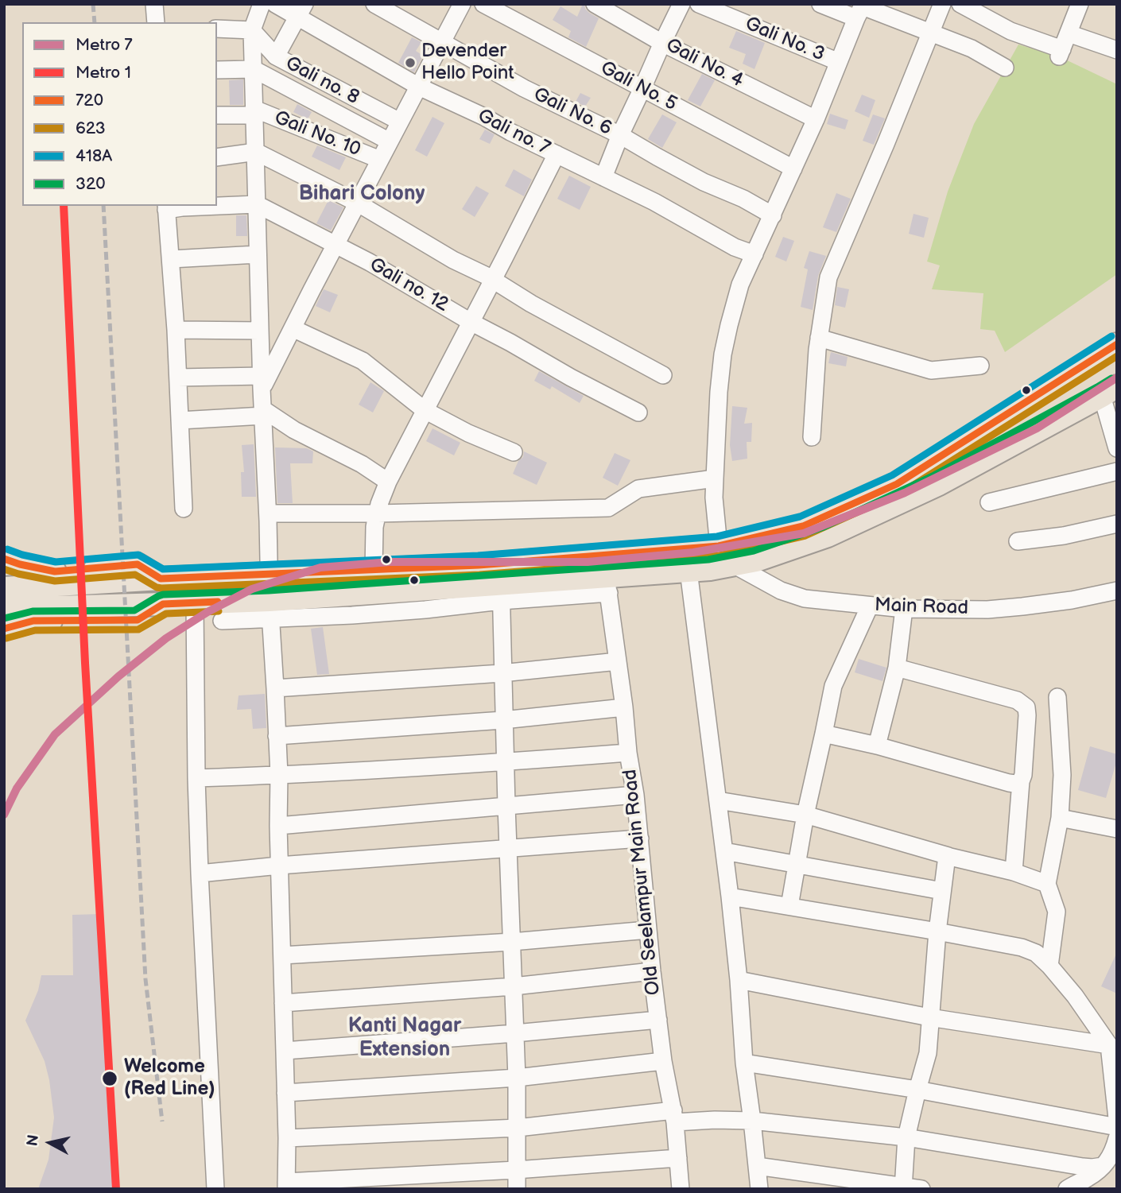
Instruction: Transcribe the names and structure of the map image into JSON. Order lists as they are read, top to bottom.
{
  "streets": {
    "street": [
      "Gali No. 3",
      "Gali No. 4",
      "Gali no. 8",
      "Gali No. 5",
      "Gali No. 6",
      "Gali no. 7",
      "Gali No. 10",
      "Gali no. 12",
      "Main Road",
      "Old Seelampur Main Road"
    ]
  },
  "districts": ["Bihari Colony", "Kanti Nagar Extension"],
  "places": ["Devender Hello Point", "Welcome (Red Line)"],
  "lines": [
    "metro line 1",
    "transit line 418A",
    "transit line 720",
    "transit line 623",
    "metro line 7",
    "transit line 320"
  ],
  "legend": [
    "Metro 7",
    "Metro 1",
    "720",
    "623",
    "418A",
    "320"
  ],
  "north": "left"
}
